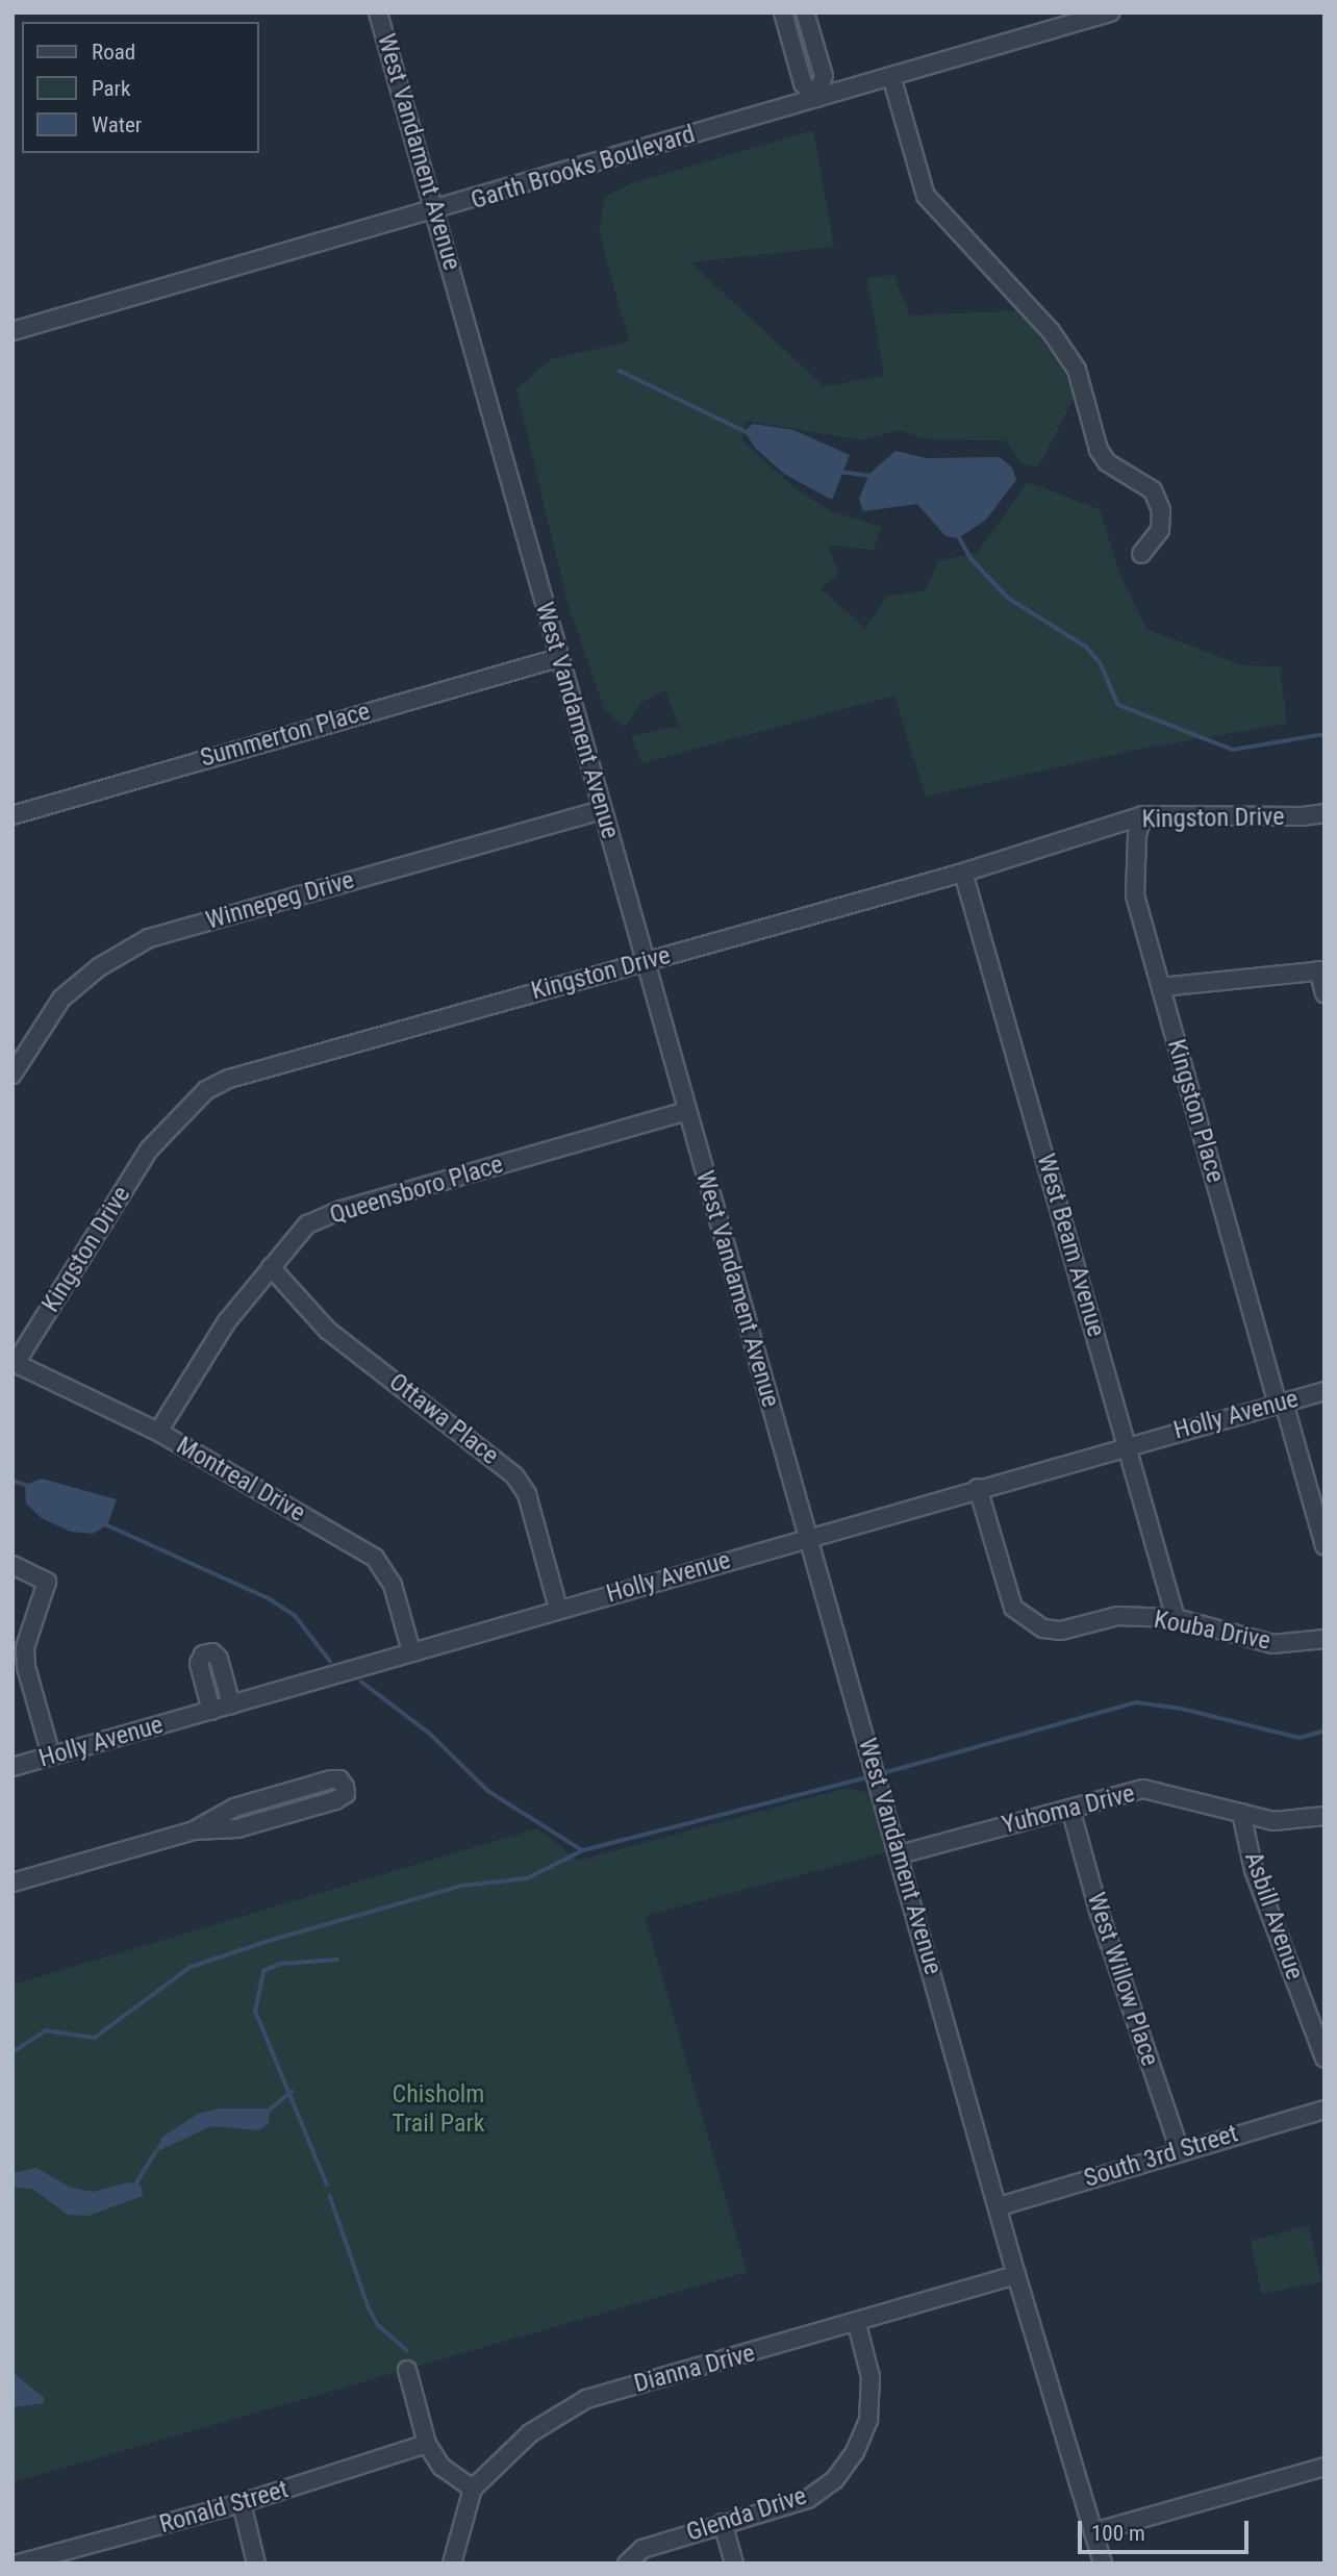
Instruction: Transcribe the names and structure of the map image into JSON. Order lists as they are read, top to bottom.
{
  "streets": {
    "street": [
      "West Vandament Avenue",
      "Garth Brooks Boulevard",
      "Summerton Place",
      "Kingston Drive",
      "Winnepeg Drive",
      "Kingston Place",
      "Queensboro Place",
      "West Beam Avenue",
      "Holly Avenue",
      "Ottawa Place",
      "Montreal Drive",
      "Kouba Drive",
      "Yuhoma Drive",
      "Asbill Avenue",
      "West Willow Place",
      "South 3rd Street",
      "Dianna Drive",
      "Ronald Street",
      "Glenda Drive"
    ]
  },
  "crossings": [
    ["West Vandament Avenue", "Garth Brooks Boulevard"],
    ["West Vandament Avenue", "Summerton Place"],
    ["West Vandament Avenue", "Kingston Drive"],
    ["West Vandament Avenue", "Winnepeg Drive"],
    ["West Vandament Avenue", "Queensboro Place"],
    ["West Vandament Avenue", "Holly Avenue"],
    ["West Vandament Avenue", "Yuhoma Drive"],
    ["West Vandament Avenue", "South 3rd Street"],
    ["West Vandament Avenue", "Dianna Drive"],
    ["Kingston Drive", "Kingston Place"],
    ["Kingston Drive", "West Beam Avenue"],
    ["Kingston Drive", "Montreal Drive"],
    ["Kingston Place", "Holly Avenue"],
    ["Queensboro Place", "Ottawa Place"],
    ["Queensboro Place", "Montreal Drive"],
    ["West Beam Avenue", "Holly Avenue"],
    ["West Beam Avenue", "Kouba Drive"],
    ["Holly Avenue", "Ottawa Place"],
    ["Holly Avenue", "Montreal Drive"],
    ["Holly Avenue", "Kouba Drive"],
    ["Yuhoma Drive", "Asbill Avenue"],
    ["Yuhoma Drive", "West Willow Place"],
    ["West Willow Place", "South 3rd Street"],
    ["Dianna Drive", "Glenda Drive"]
  ],
  "parks": ["Chisholm Trail Park"],
  "legend": ["Road", "Park", "Water"],
  "scale_bar": "100 m"
}
